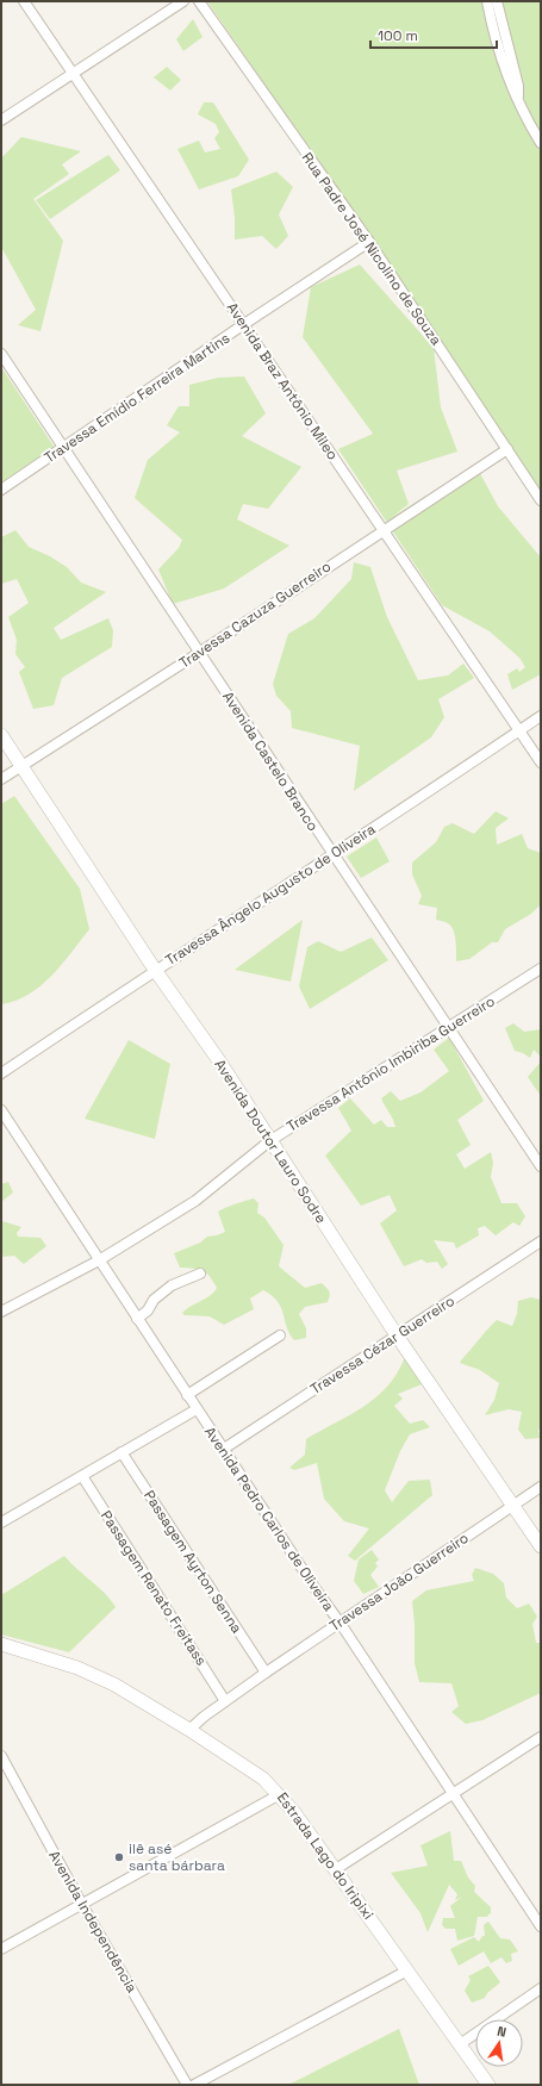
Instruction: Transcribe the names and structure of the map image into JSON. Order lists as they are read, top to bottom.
{
  "streets": {
    "street": [
      "Rua Padre José Nicolino de Souza",
      "Avenida Braz Antônio Mileo",
      "Travessa Emídio Ferreira Martins",
      "Travessa Cazuza Guerreiro",
      "Avenida Castelo Branco",
      "Travessa Ângelo Augusto de Oliveira",
      "Travessa Antônio Imbiriba Guerreiro",
      "Avenida Doutor Lauro Sodre",
      "Travessa Cézar Guerreiro",
      "Avenida Pedro Carlos de Oliveira",
      "Passagem Ayrton Senna",
      "Travessa João Guerreiro",
      "Passagem Renato Freitass",
      "Estrada Lago do Iripixi",
      "Avenida Independência"
    ]
  },
  "crossings": [
    ["Rua Padre José Nicolino de Souza", "Travessa Emídio Ferreira Martins"],
    ["Rua Padre José Nicolino de Souza", "Travessa Cazuza Guerreiro"],
    ["Avenida Braz Antônio Mileo", "Travessa Emídio Ferreira Martins"],
    ["Avenida Braz Antônio Mileo", "Travessa Cazuza Guerreiro"],
    ["Avenida Braz Antônio Mileo", "Travessa Ângelo Augusto de Oliveira"],
    ["Travessa Emídio Ferreira Martins", "Avenida Castelo Branco"],
    ["Travessa Cazuza Guerreiro", "Avenida Castelo Branco"],
    ["Travessa Cazuza Guerreiro", "Avenida Doutor Lauro Sodre"],
    ["Avenida Castelo Branco", "Travessa Ângelo Augusto de Oliveira"],
    ["Avenida Castelo Branco", "Travessa Antônio Imbiriba Guerreiro"],
    ["Travessa Ângelo Augusto de Oliveira", "Avenida Doutor Lauro Sodre"],
    ["Travessa Antônio Imbiriba Guerreiro", "Avenida Doutor Lauro Sodre"],
    ["Travessa Antônio Imbiriba Guerreiro", "Avenida Pedro Carlos de Oliveira"],
    ["Avenida Doutor Lauro Sodre", "Travessa Cézar Guerreiro"],
    ["Avenida Doutor Lauro Sodre", "Travessa João Guerreiro"],
    ["Travessa Cézar Guerreiro", "Avenida Pedro Carlos de Oliveira"],
    ["Avenida Pedro Carlos de Oliveira", "Travessa João Guerreiro"],
    ["Passagem Ayrton Senna", "Travessa João Guerreiro"],
    ["Travessa João Guerreiro", "Passagem Renato Freitass"],
    ["Travessa João Guerreiro", "Estrada Lago do Iripixi"]
  ],
  "places": ["ilê asé santa bárbara"],
  "scale_bar": "100 m",
  "north": "top"
}
